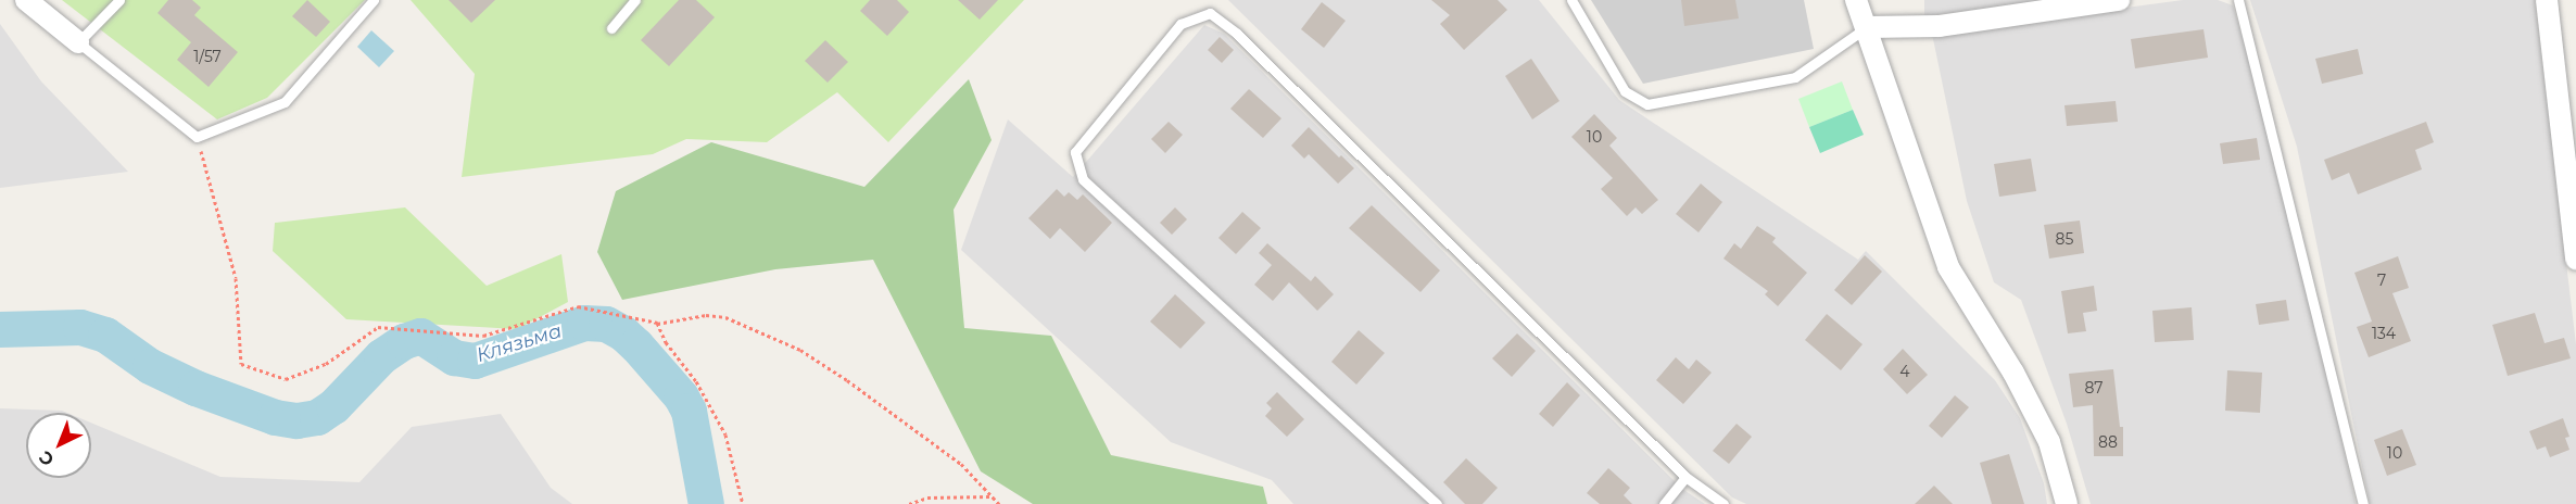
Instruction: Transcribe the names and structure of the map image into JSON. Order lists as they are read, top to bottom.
{
  "water": ["Клязьма"],
  "house_numbers": [
    "1/57",
    "10",
    "85",
    "7",
    "134",
    "4",
    "87",
    "88",
    "10"
  ],
  "north": "bottom left"
}
